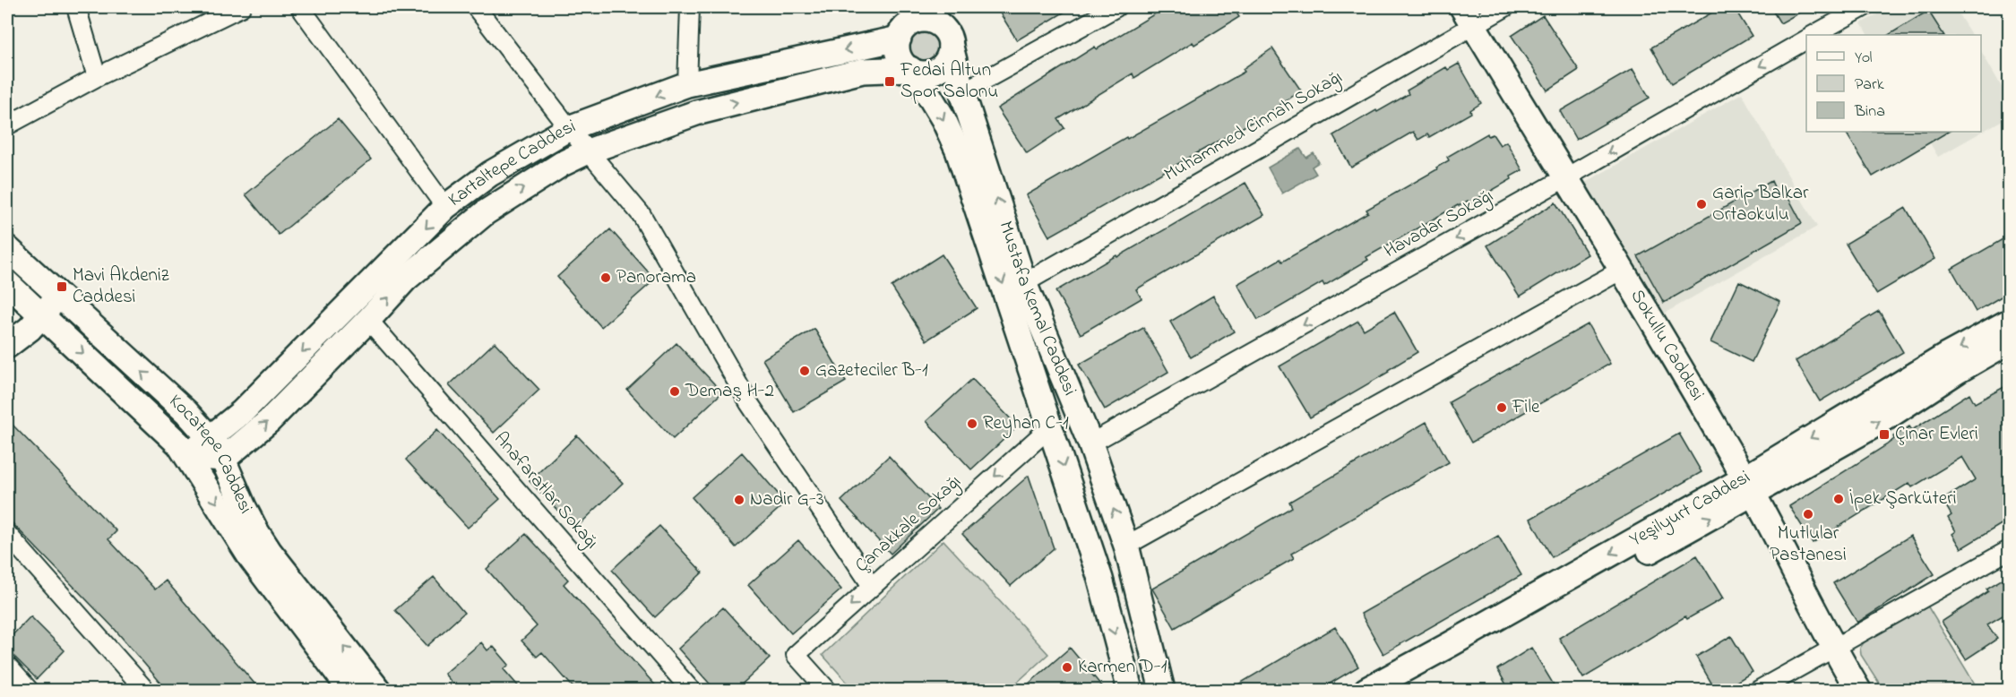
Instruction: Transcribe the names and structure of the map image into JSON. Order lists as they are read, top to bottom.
{
  "streets": {
    "main road": [
      "Kartaltepe Caddesi",
      "Mustafa Kemal Caddesi",
      "Sokullu Caddesi",
      "Kocatepe Caddesi",
      "Yeşilyurt Caddesi"
    ],
    "street": [
      "Muhammed Cinnah Sokağı",
      "Havadar Sokağı",
      "Anafaratlar Sokağı",
      "Çanakkale Sokağı"
    ]
  },
  "crossings": [
    ["Muhammed Cinnah Sokağı", "Mustafa Kemal Caddesi"],
    ["Muhammed Cinnah Sokağı", "Sokullu Caddesi"],
    ["Kartaltepe Caddesi", "Mustafa Kemal Caddesi"],
    ["Kartaltepe Caddesi", "Kocatepe Caddesi"],
    ["Kartaltepe Caddesi", "Anafaratlar Sokağı"],
    ["Havadar Sokağı", "Mustafa Kemal Caddesi"],
    ["Havadar Sokağı", "Sokullu Caddesi"],
    ["Mustafa Kemal Caddesi", "Çanakkale Sokağı"],
    ["Sokullu Caddesi", "Yeşilyurt Caddesi"]
  ],
  "one_way": ["Çanakkale Sokağı"],
  "places": {
    "transit": ["Fedai Altun Spor Salonu", "Mavi Akdeniz Caddesi", "Çınar Evleri"],
    "other": [
      "Garip Balkar Ortaokulu",
      "Panorama",
      "Gazeteciler B-1",
      "Demaş H-2",
      "File",
      "Reyhan C-1",
      "İpek Şarküteri",
      "Nadir G-3",
      "Mutlular Pastanesi",
      "Karmen D-1"
    ]
  },
  "legend": ["Yol", "Park", "Bina"]
}
